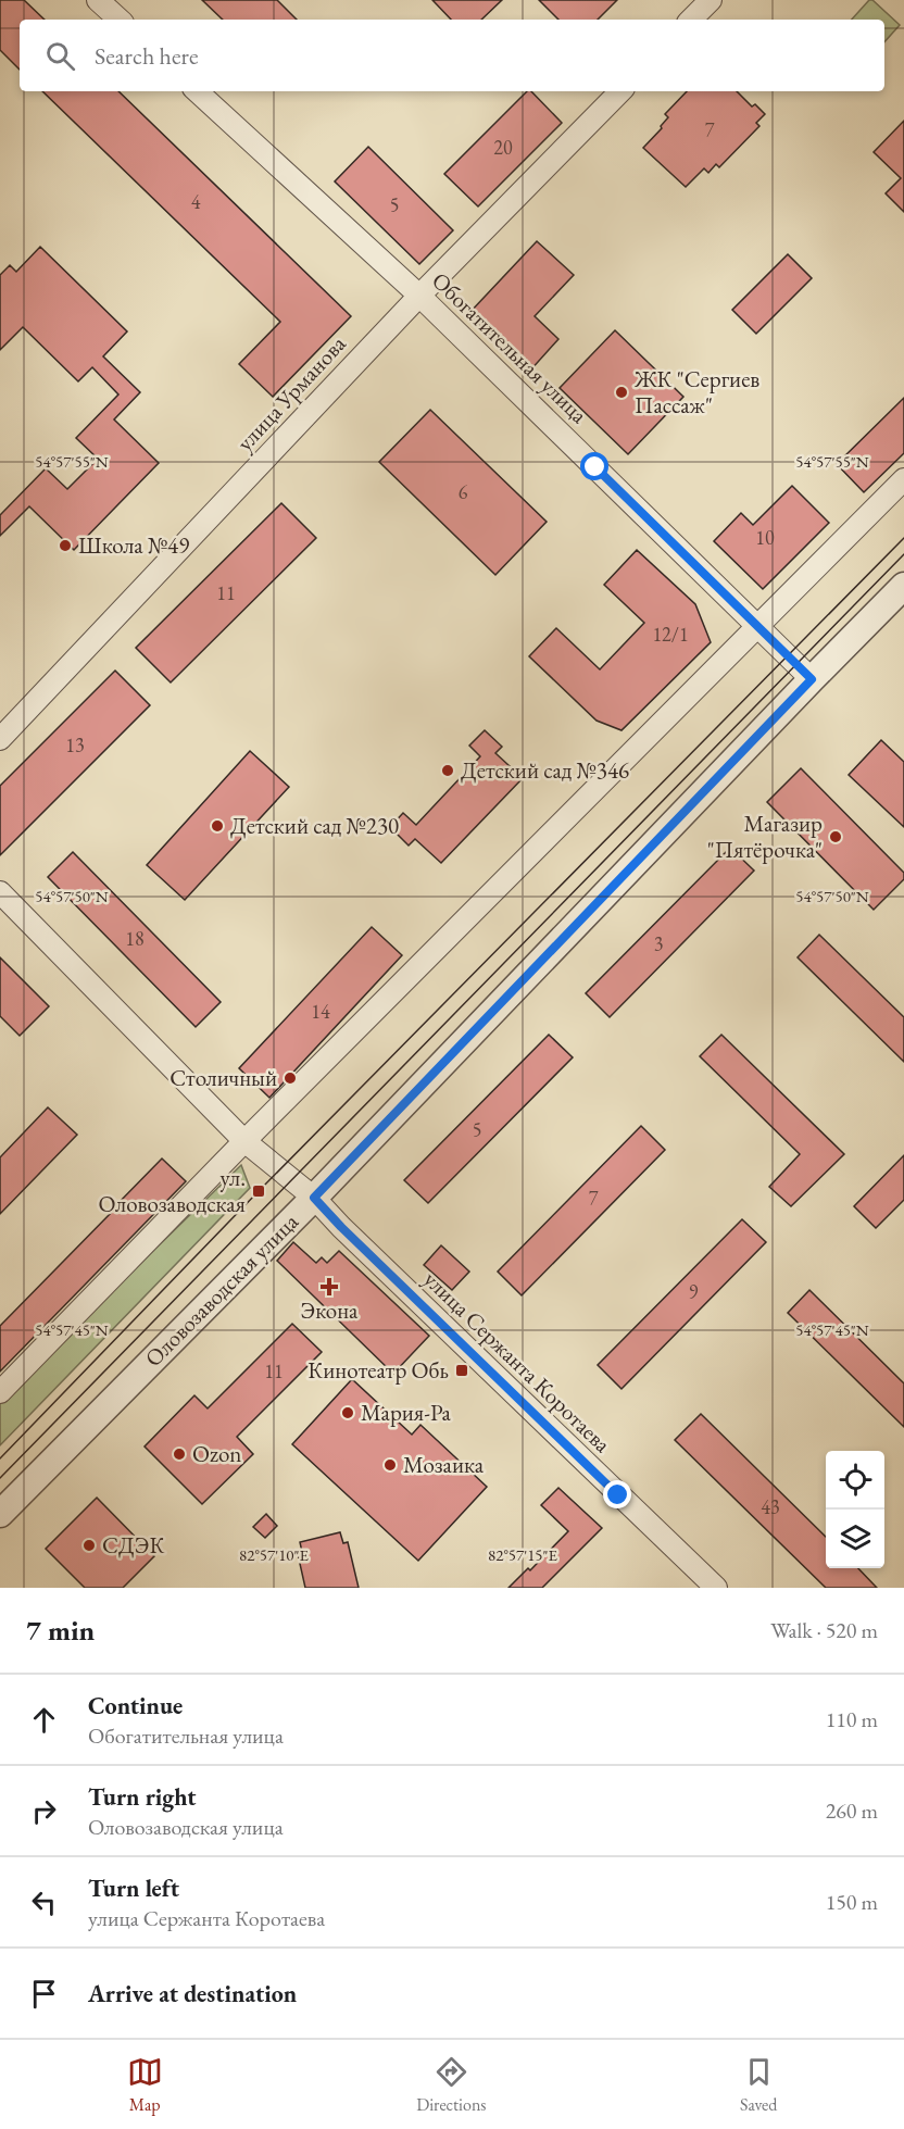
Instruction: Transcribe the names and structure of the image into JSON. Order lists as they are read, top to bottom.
{
  "streets": {
    "street": [
      "Обогатительная улица",
      "улица Урманова",
      "Оловозаводская улица",
      "улица Сержанта Коротаева"
    ]
  },
  "crossings": [
    ["Обогатительная улица", "улица Урманова"],
    ["Обогатительная улица", "Оловозаводская улица"],
    ["Оловозаводская улица", "улица Сержанта Коротаева"]
  ],
  "places": {
    "other": [
      "ЖК \"Сергиев Пассаж\"",
      "Школа №49",
      "Детский сад №346",
      "Детский сад №230",
      "Магазир \"Пятёрочка\"",
      "Столичный",
      "Мария-Ра",
      "Ozon",
      "Мозаика",
      "СДЭК"
    ],
    "transit": ["ул. Оловозаводская", "Кинотеатр Обь"],
    "health": ["Экона"]
  },
  "house_numbers": [
    "7",
    "20",
    "4",
    "5",
    "6",
    "10",
    "11",
    "12/1",
    "13",
    "18",
    "3",
    "14",
    "5",
    "7",
    "9",
    "11",
    "43"
  ],
  "page": {
    "search": "Search here",
    "heading": ["7 min", "Walk · 520 m"],
    "list": [
      ["Continue", "Обогатительная улица", "110 m"],
      ["Turn right", "Оловозаводская улица", "260 m"],
      ["Turn left", "улица Сержанта Коротаева", "150 m"],
      "Arrive at destination"
    ],
    "nav": ["Map", "Directions", "Saved"]
  },
  "coordinates": [
    "54°57'55\"N",
    "54°57'50\"N",
    "54°57'45\"N",
    "82°57'10\"E",
    "82°57'15\"E"
  ]
}
